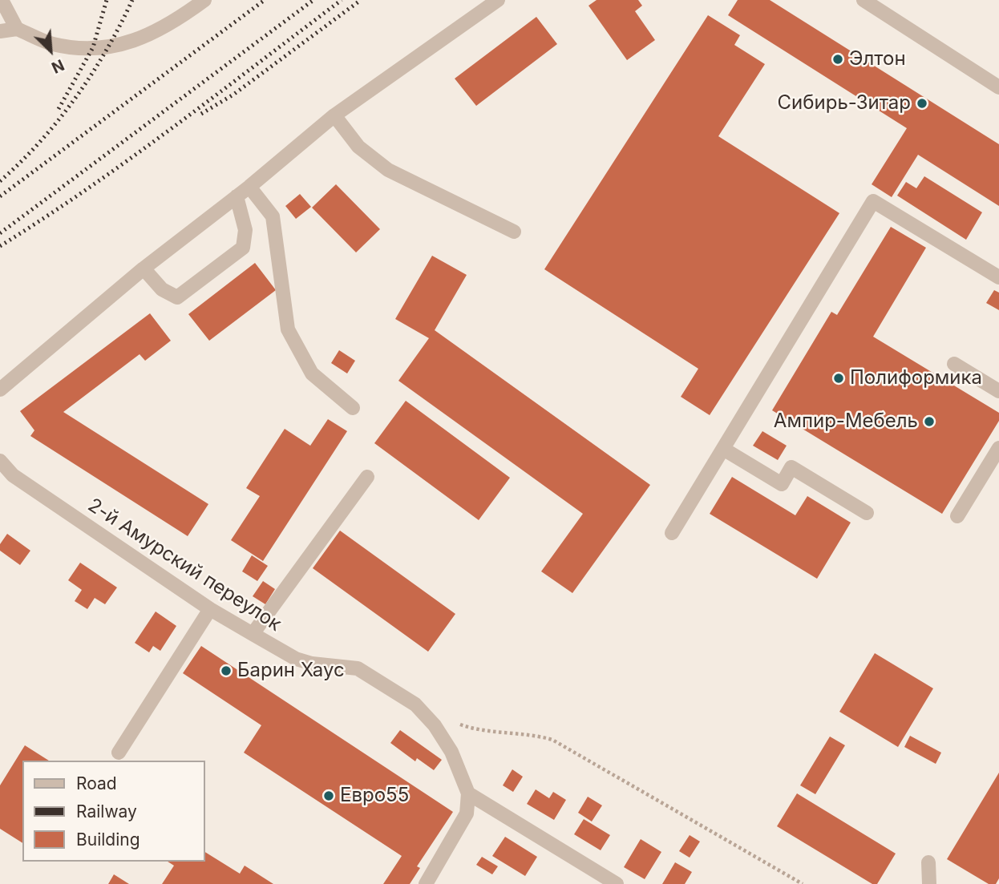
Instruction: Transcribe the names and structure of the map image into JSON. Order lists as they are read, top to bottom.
{
  "streets": {
    "street": ["2-й Амурский переулок"]
  },
  "places": [
    "Элтон",
    "Сибирь-Зитар",
    "Полиформика",
    "Ампир-Мебель",
    "Барин Хаус",
    "Евро55"
  ],
  "legend": ["Road", "Railway", "Building"],
  "north": "bottom right"
}
